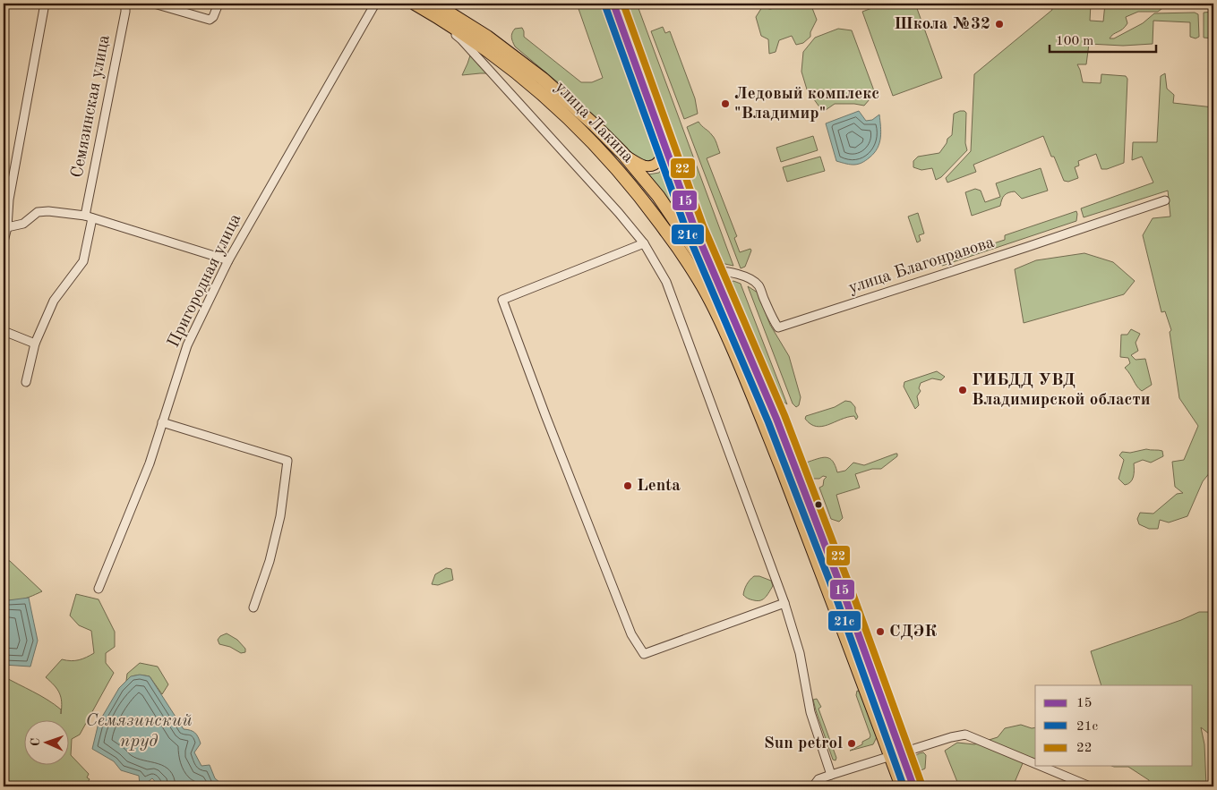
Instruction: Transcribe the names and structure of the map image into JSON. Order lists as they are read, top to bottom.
{
  "streets": {
    "highway": ["улица Лакина"],
    "street": ["Семязинская улица", "улица Благонравова", "Пригородная улица"]
  },
  "crossings": [
    ["улица Лакина", "улица Благонравова"]
  ],
  "water": ["Семязинский пруд"],
  "places": [
    "Школа №32",
    "Ледовый комплекс \"Владимир\"",
    "ГИБДД УВД Владимирской области",
    "Lenta",
    "СДЭК",
    "Sun petrol"
  ],
  "lines": ["transit line 15", "transit line 22", "transit line 21с"],
  "legend": ["15", "21с", "22"],
  "scale_bar": "100 m",
  "north": "left"
}
